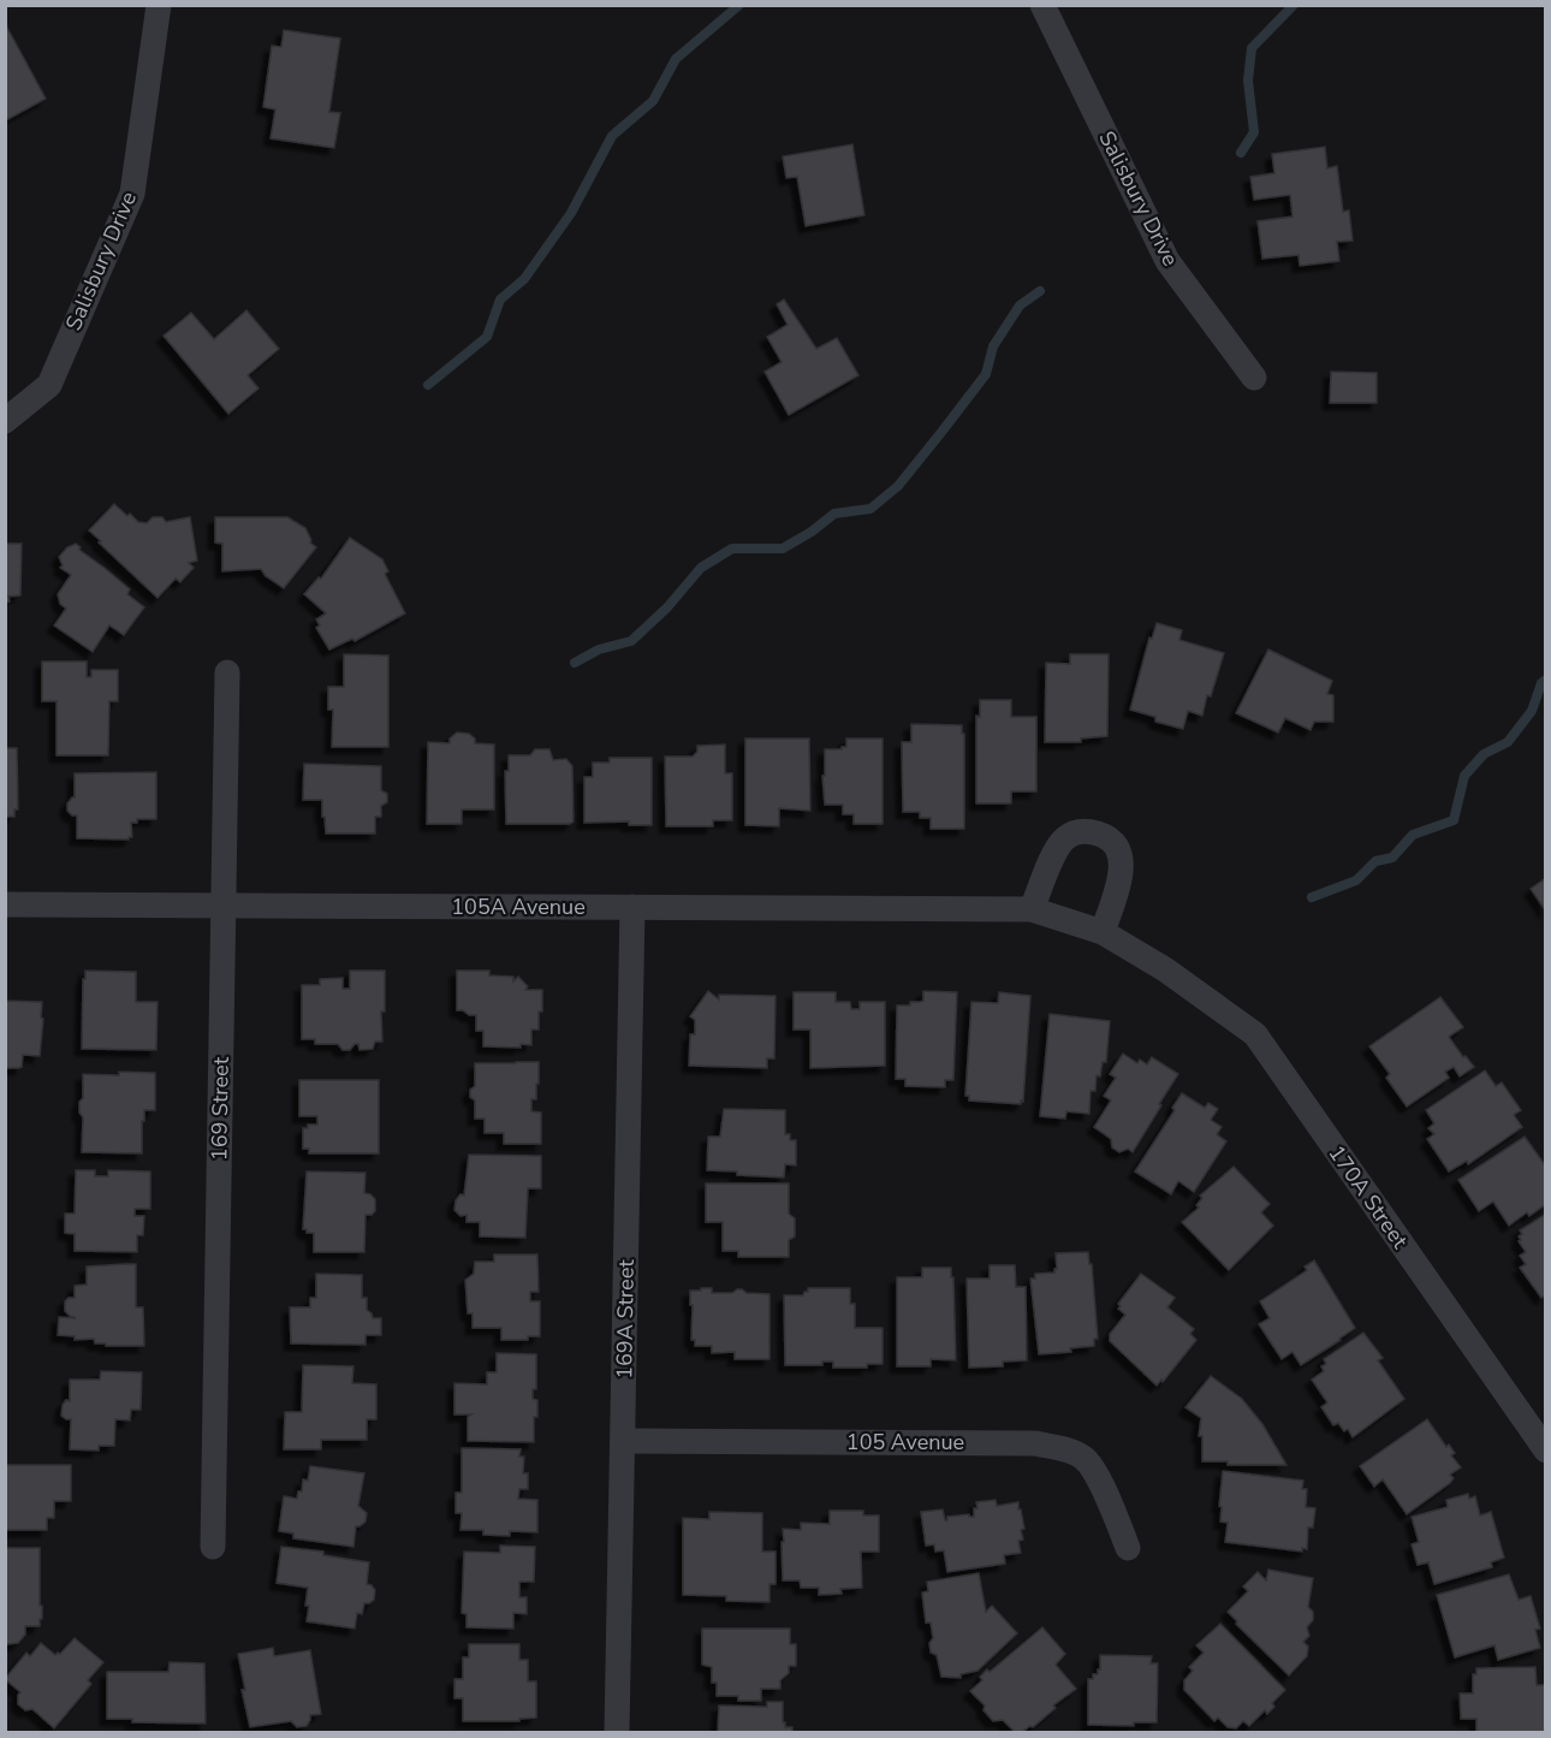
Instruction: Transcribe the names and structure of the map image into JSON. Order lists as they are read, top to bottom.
{
  "streets": {
    "street": [
      "Salisbury Drive",
      "105A Avenue",
      "169 Street",
      "170A Street",
      "169A Street",
      "105 Avenue"
    ]
  },
  "crossings": [
    ["105A Avenue", "169 Street"],
    ["105A Avenue", "170A Street"],
    ["105A Avenue", "169A Street"],
    ["169A Street", "105 Avenue"]
  ]
}
